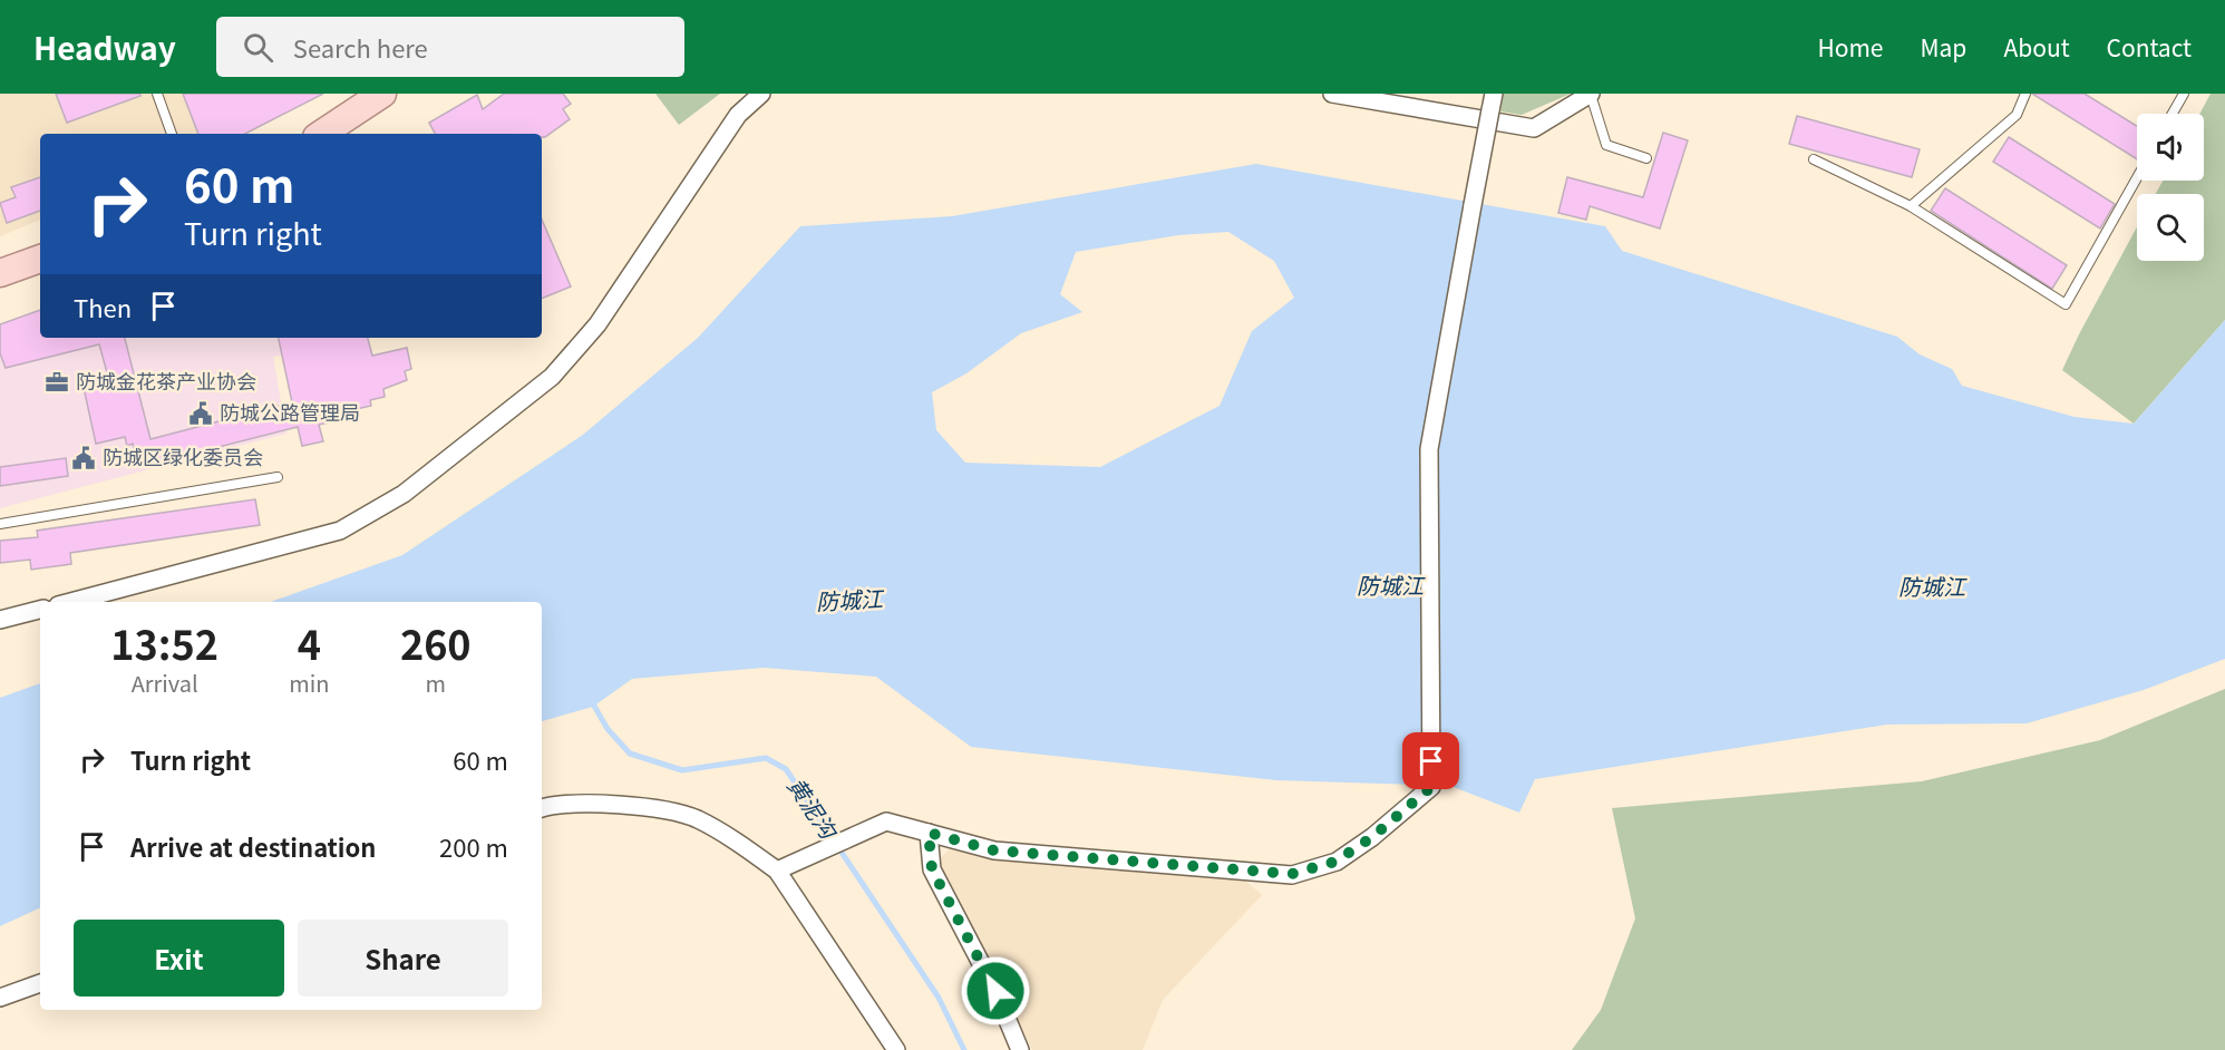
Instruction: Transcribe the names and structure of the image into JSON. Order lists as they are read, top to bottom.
{
  "water": ["防城江", "黄泥沟"],
  "places": {
    "office": ["防城金花茶产业协会"],
    "public building": ["防城公路管理局", "防城区绿化委员会"]
  },
  "page": {
    "header": "Headway",
    "search": "Search here",
    "nav": [
      "Home",
      "Map",
      "About",
      "Contact"
    ],
    "turn": ["60 m", "Turn right"],
    "then": "Then",
    "eta": [
      "13:52",
      "Arrival",
      "4",
      "min",
      "260",
      "m"
    ],
    "list": [
      {
        "name": "Turn right",
        "value": "60 m"
      },
      {
        "name": "Arrive at destination",
        "value": "200 m"
      }
    ],
    "buttons": ["Exit", "Share"]
  }
}
